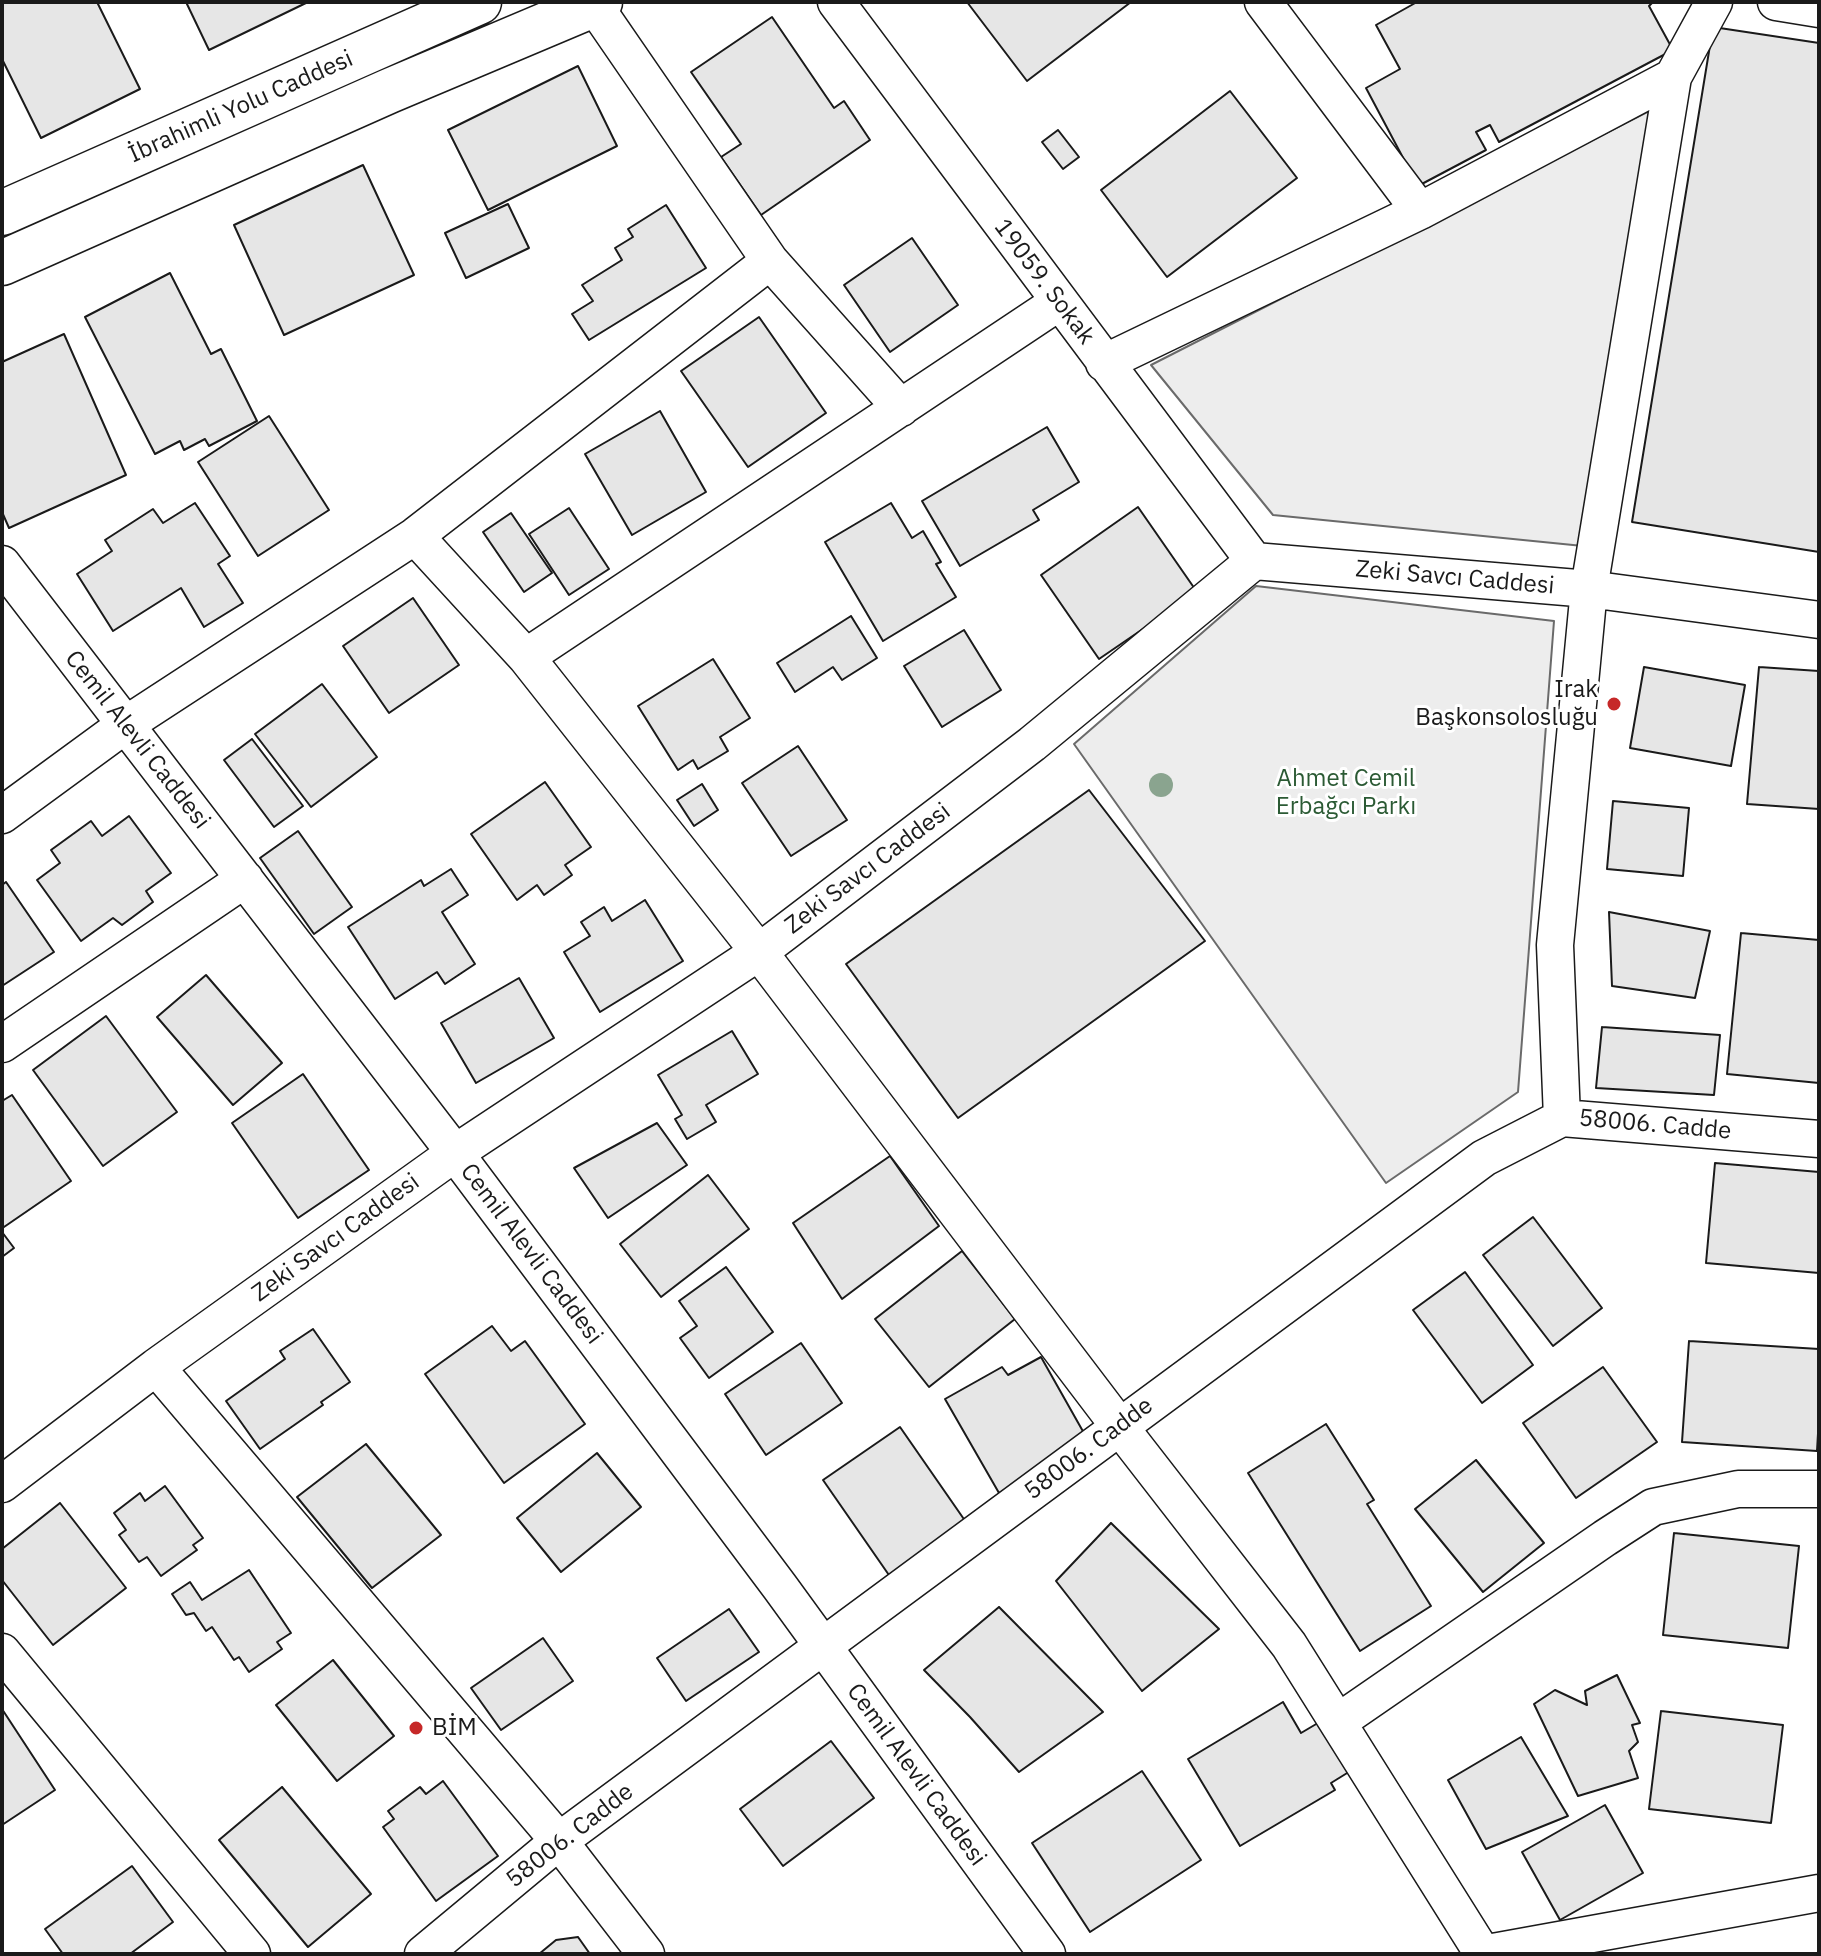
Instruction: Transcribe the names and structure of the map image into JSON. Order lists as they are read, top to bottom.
{
  "streets": {
    "street": [
      "İbrahimli Yolu Caddesi",
      "19059. Sokak",
      "Zeki Savcı Caddesi",
      "Cemil Alevli Caddesi",
      "58006. Cadde"
    ]
  },
  "crossings": [
    ["19059. Sokak", "Zeki Savcı Caddesi"],
    ["Zeki Savcı Caddesi", "Cemil Alevli Caddesi"],
    ["Cemil Alevli Caddesi", "58006. Cadde"]
  ],
  "parks": ["Ahmet Cemil Erbağcı Parkı"],
  "places": ["Irak Başkonsolosluğu", "BİM"]
}
